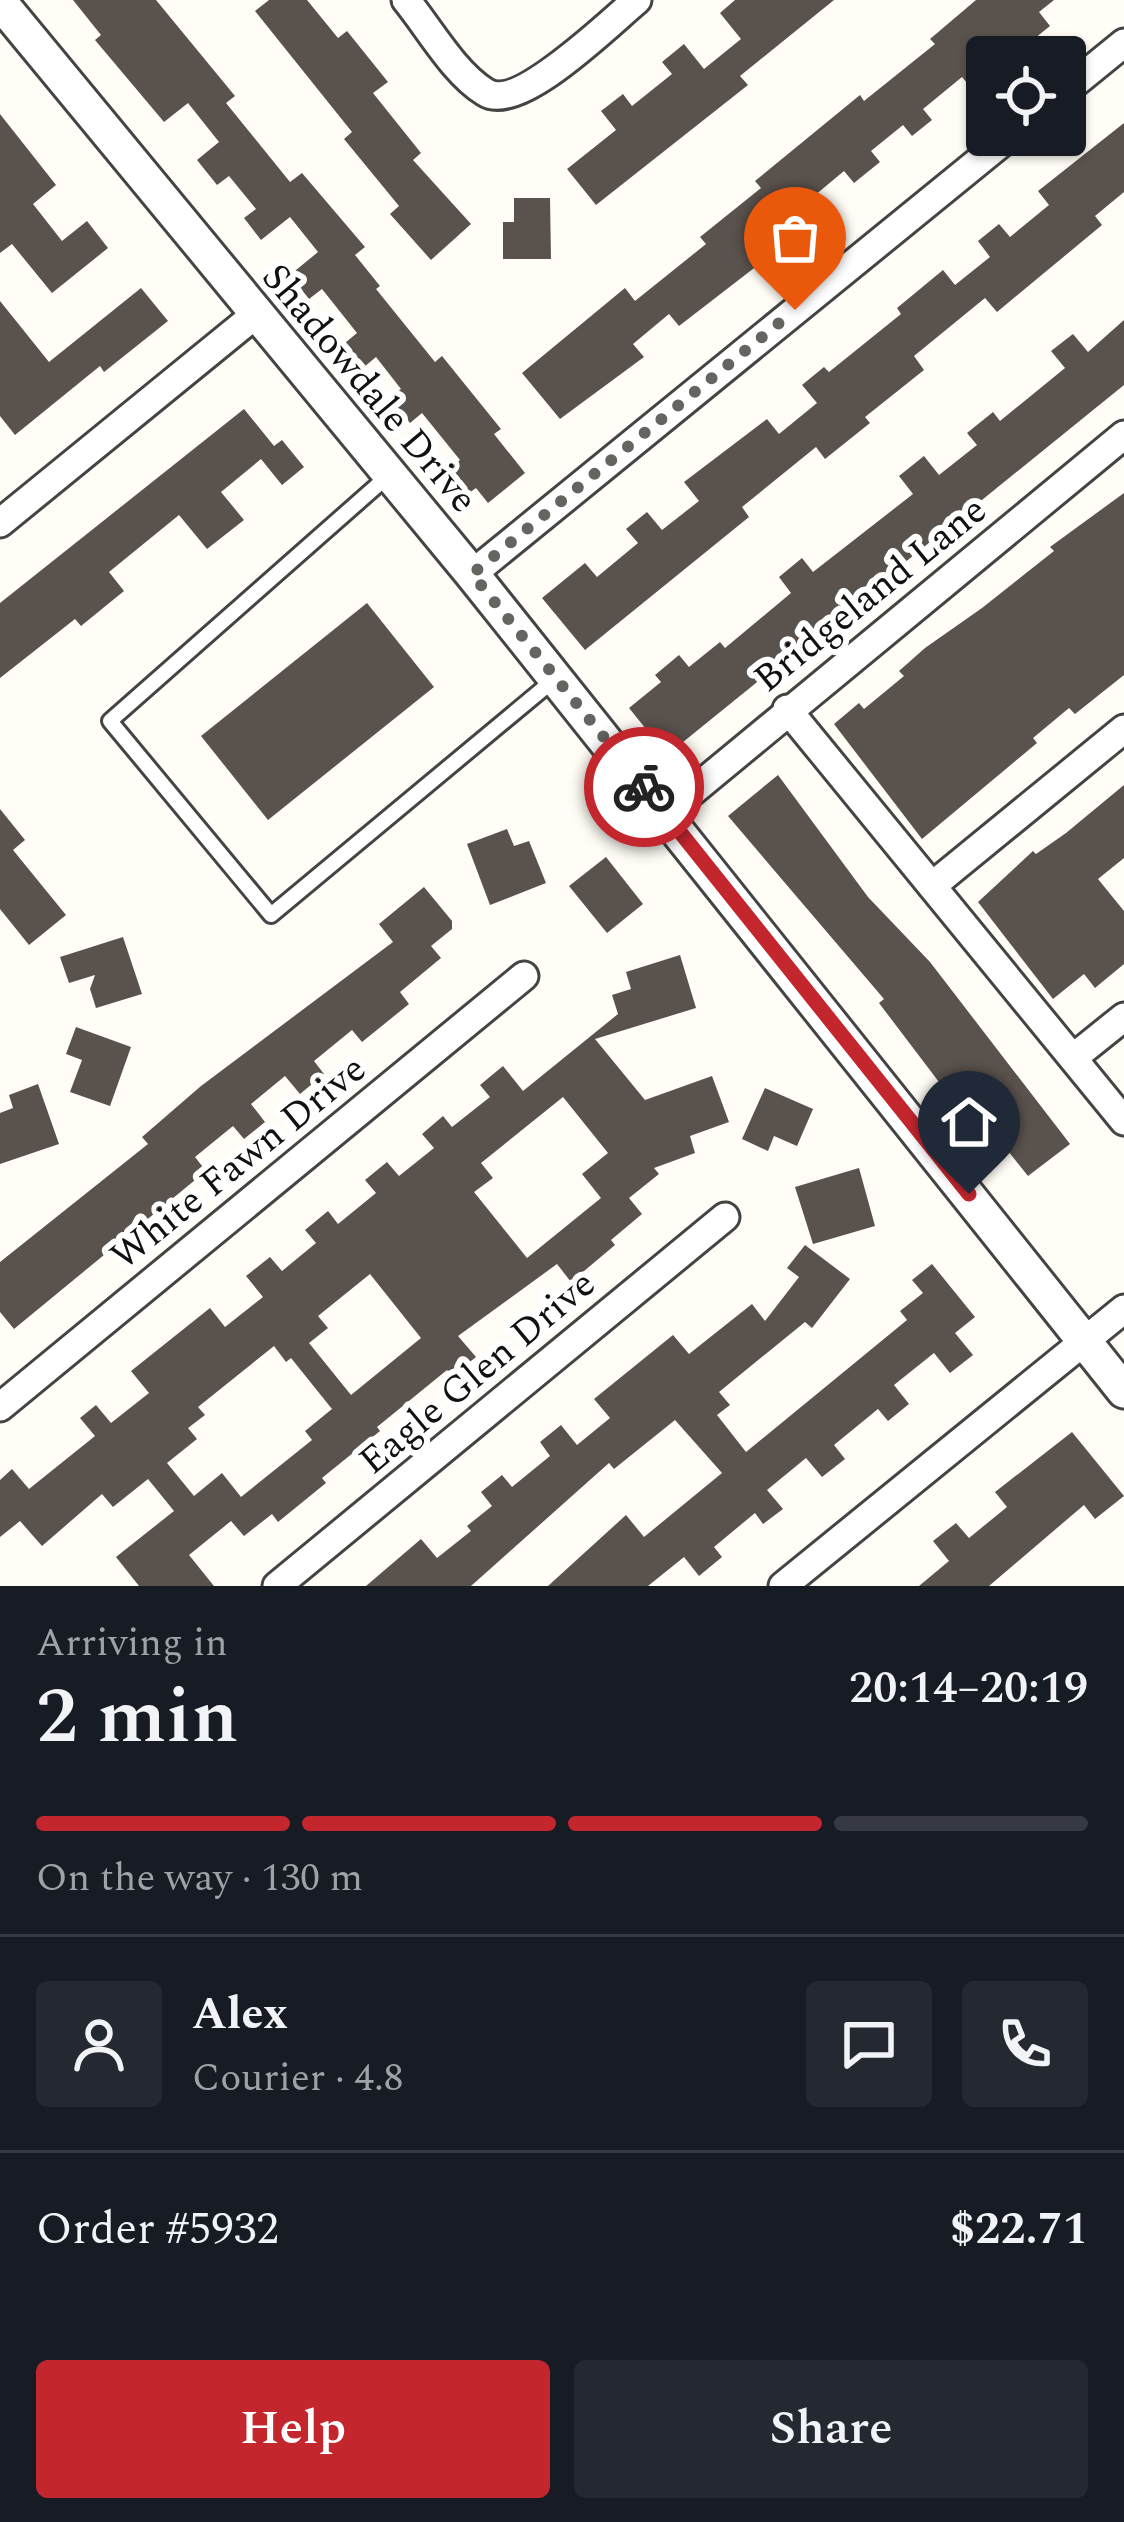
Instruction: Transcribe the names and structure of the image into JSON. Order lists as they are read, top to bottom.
{
  "streets": {
    "street": [
      "Shadowdale Drive",
      "Bridgeland Lane",
      "White Fawn Drive",
      "Eagle Glen Drive"
    ]
  },
  "crossings": [
    ["Shadowdale Drive", "Bridgeland Lane"]
  ],
  "page": {
    "heading": ["2 min", "Arriving in", "20:14–20:19"],
    "panel": [
      "Alex",
      "Courier · 4.8",
      "Order #5932",
      "$22.71"
    ],
    "bar": "On the way · 130 m",
    "buttons": ["Help", "Share"]
  }
}
